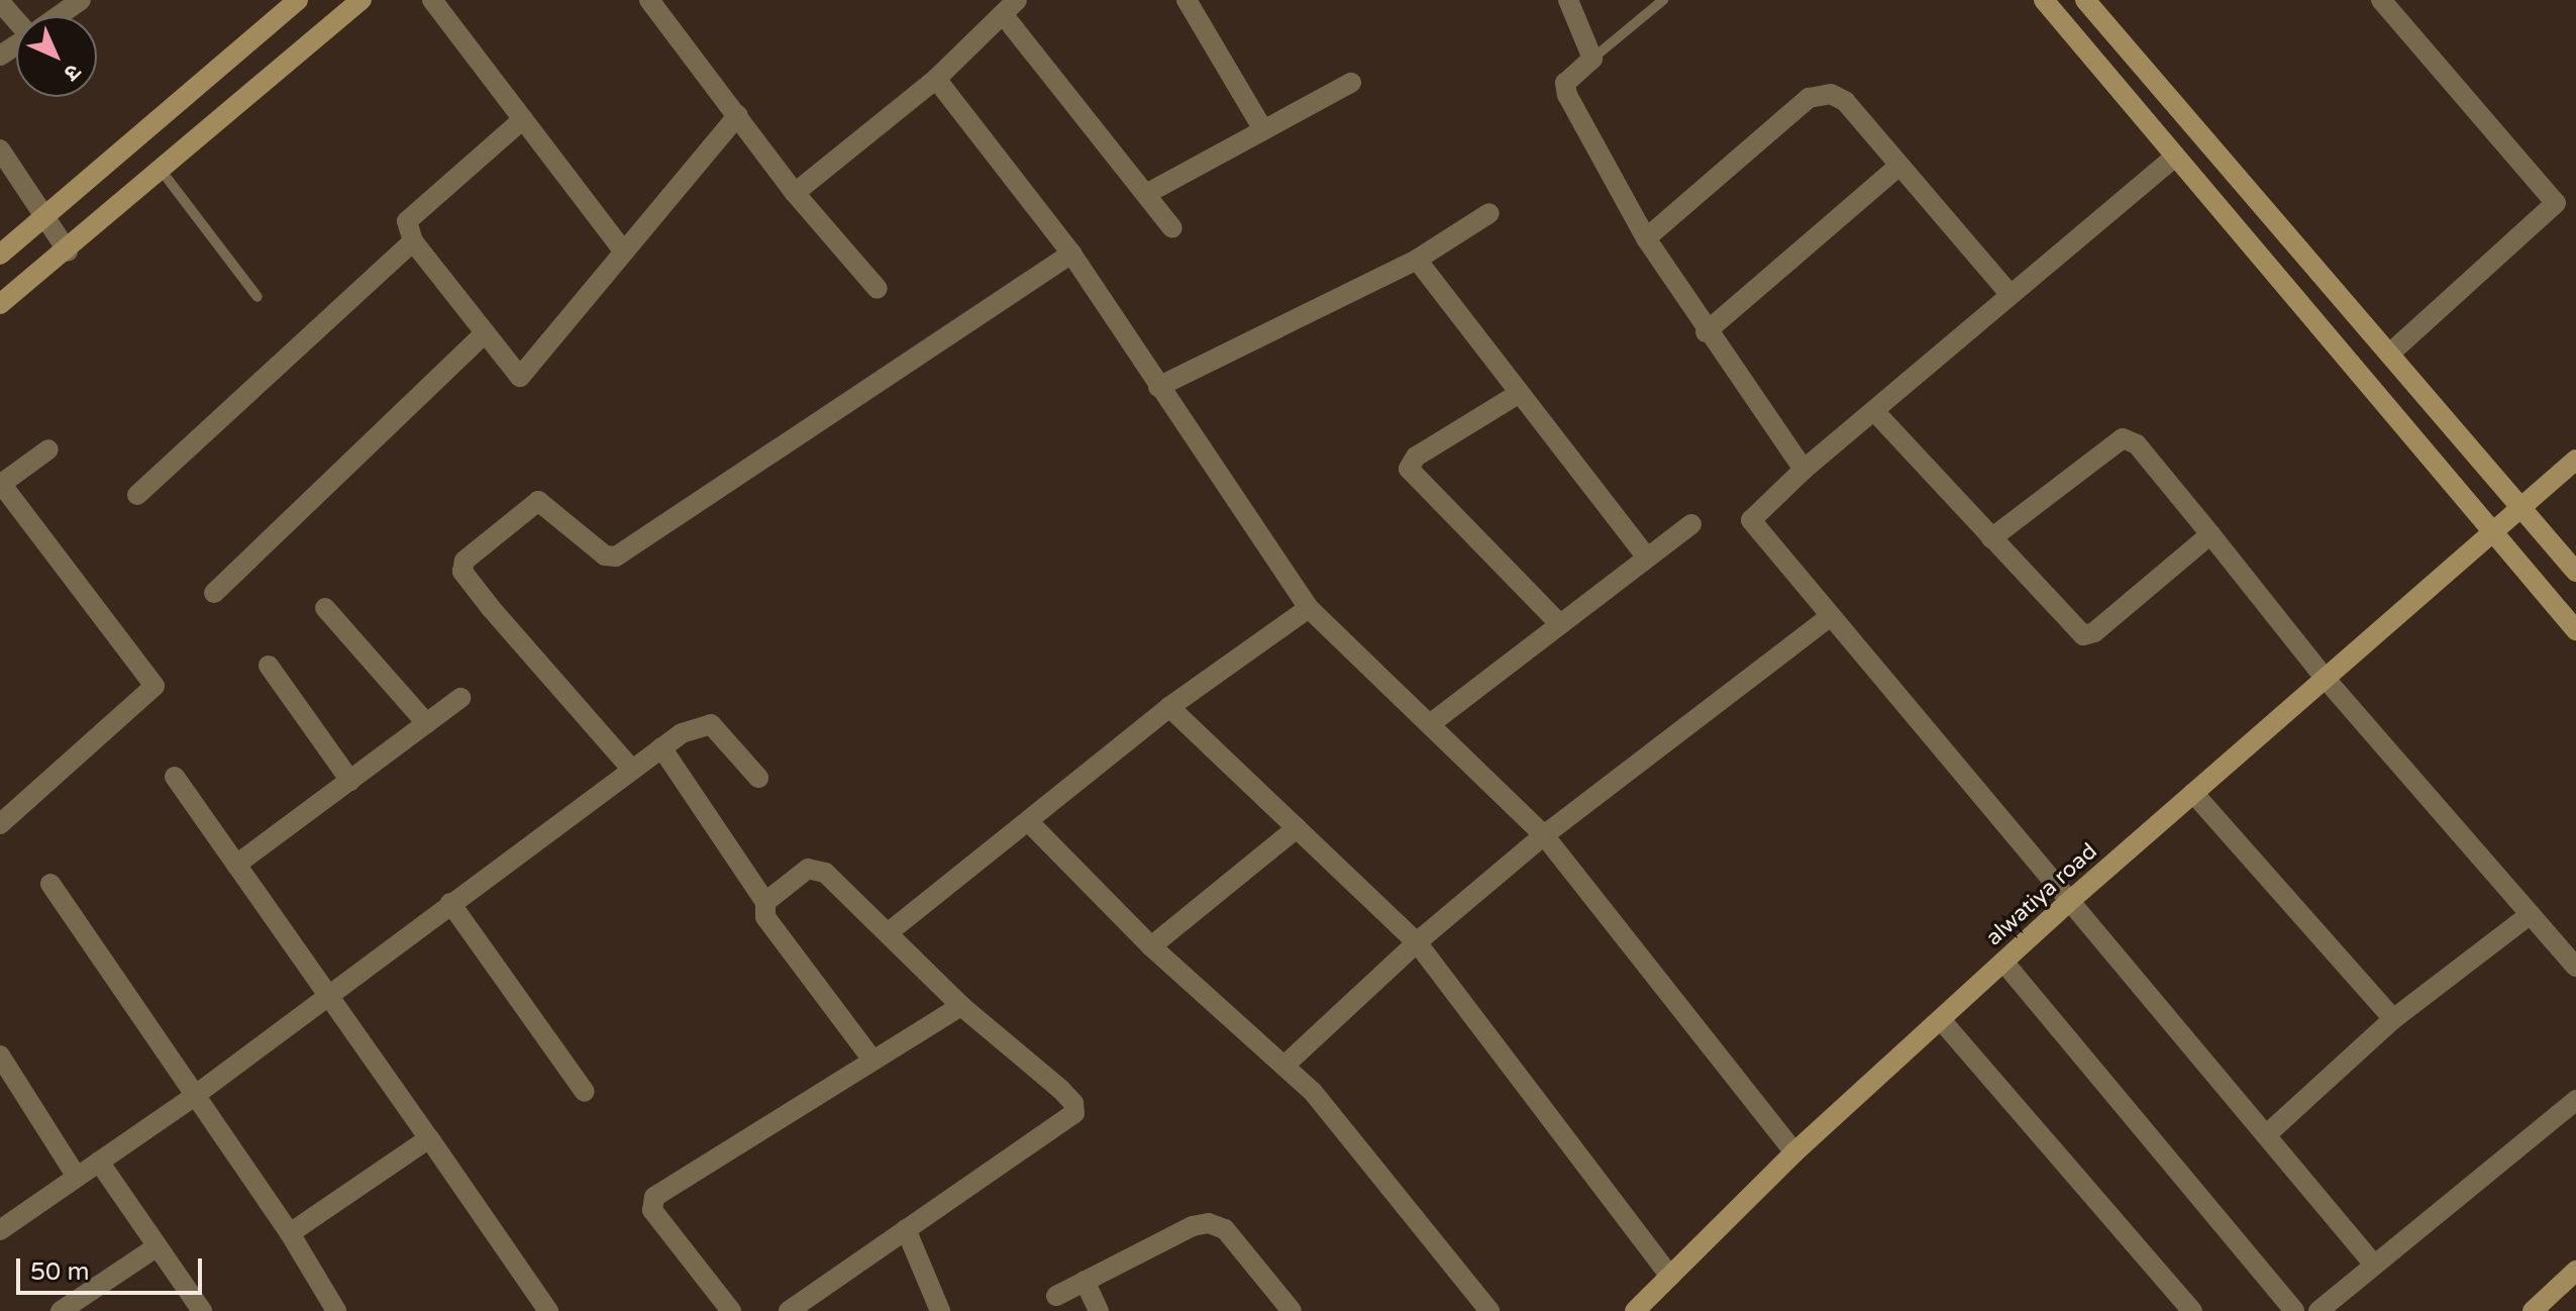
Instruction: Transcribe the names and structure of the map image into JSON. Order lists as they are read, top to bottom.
{
  "streets": {
    "street": ["alwatiya road"]
  },
  "scale_bar": "50 m",
  "north": "bottom right"
}
